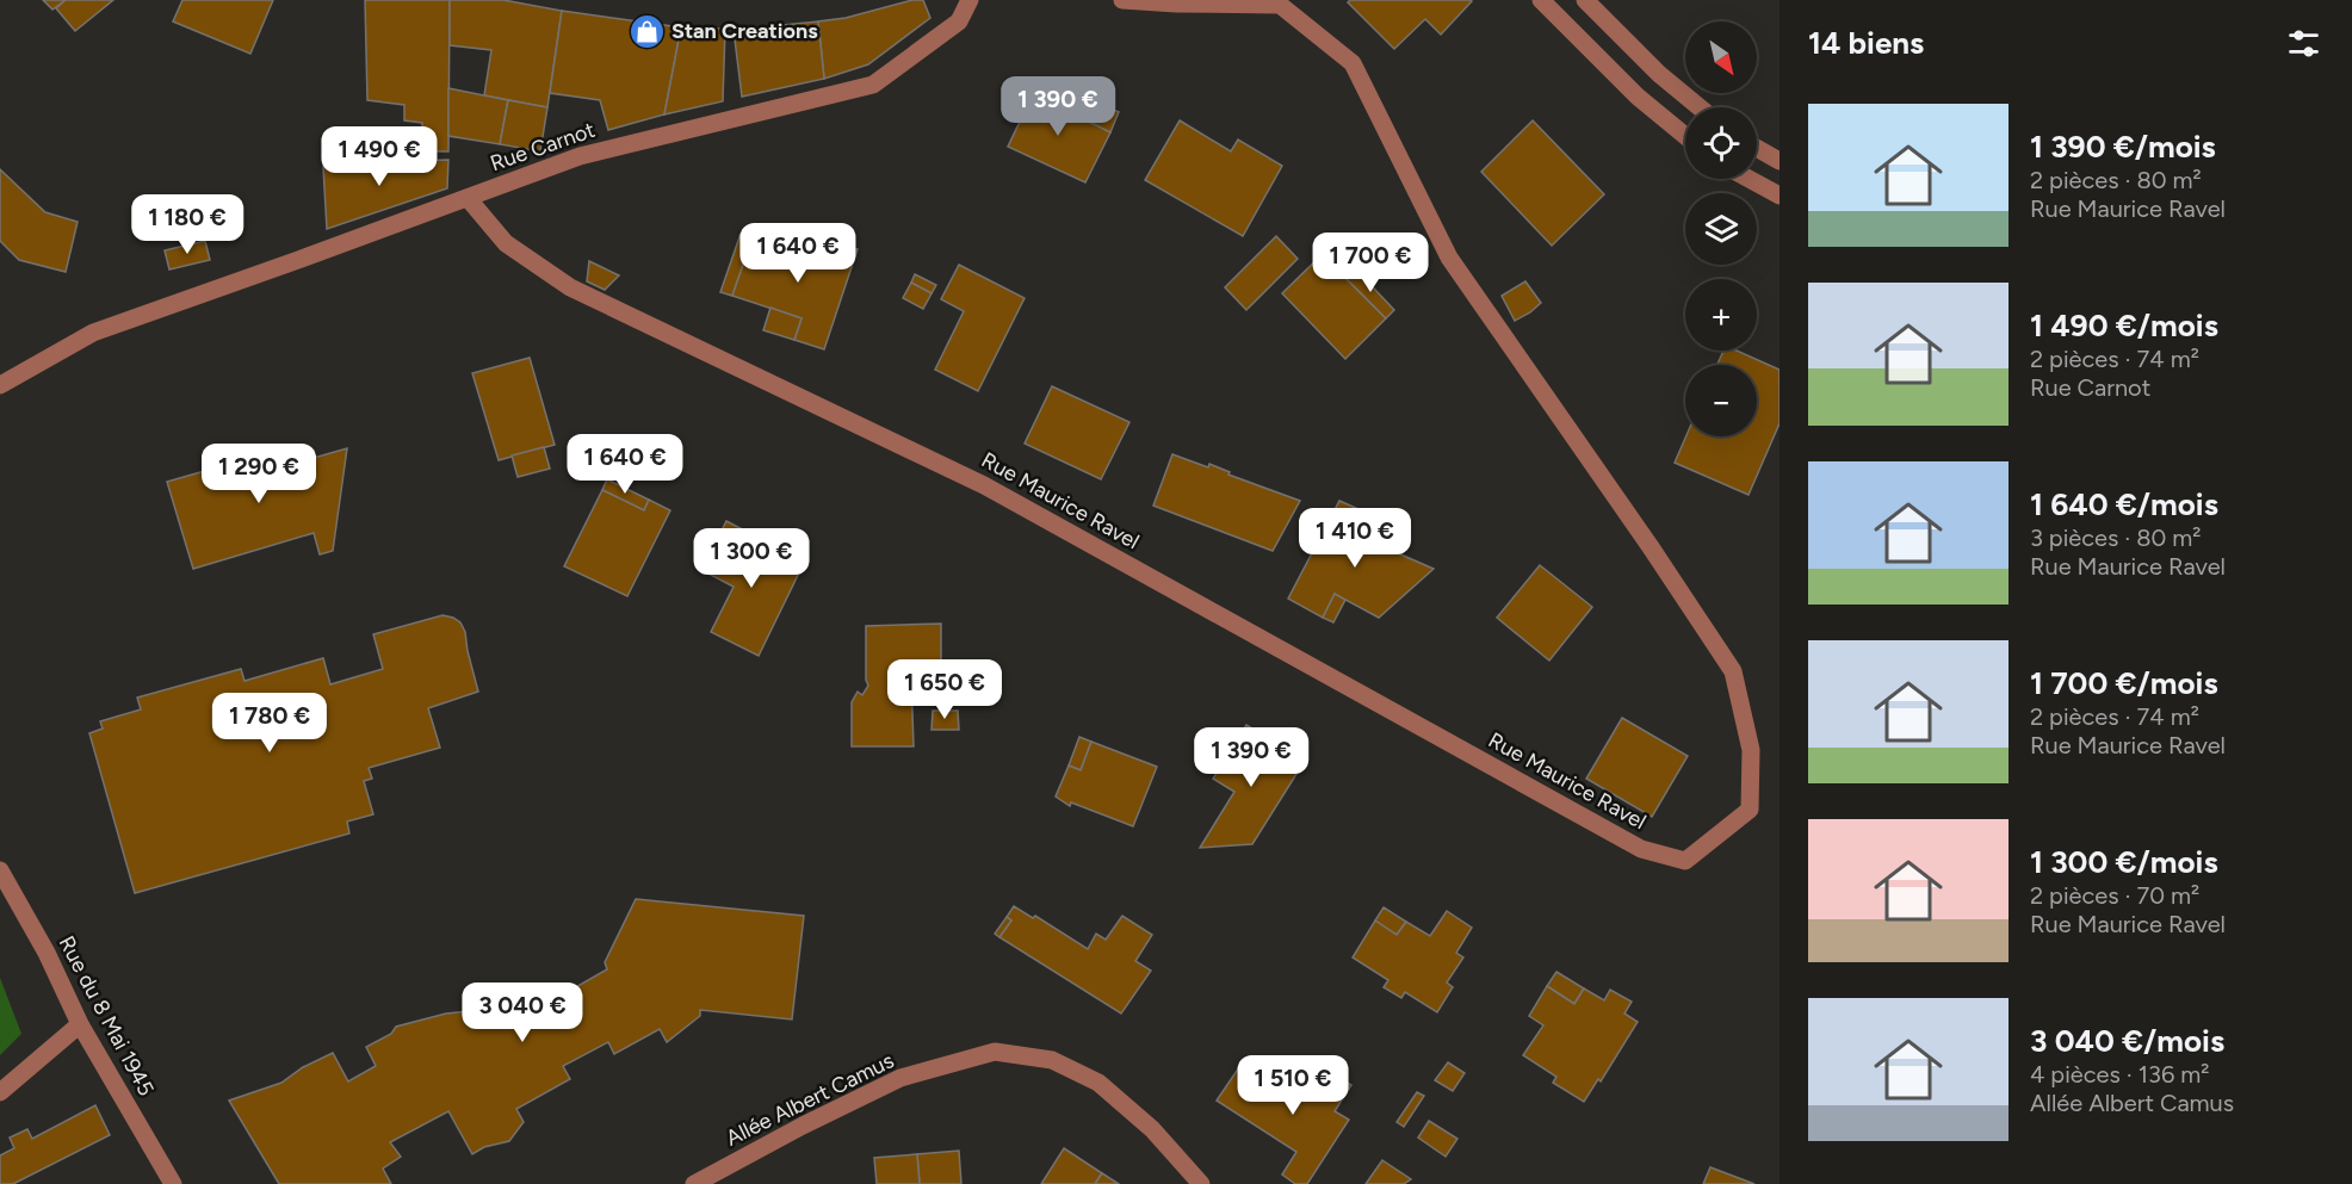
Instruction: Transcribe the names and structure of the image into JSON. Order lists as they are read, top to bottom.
{
  "streets": {
    "street": [
      "Rue Carnot",
      "Rue Maurice Ravel",
      "Rue du 8 Mai 1945",
      "Allée Albert Camus"
    ]
  },
  "crossings": [
    ["Rue Carnot", "Rue Maurice Ravel"]
  ],
  "places": {
    "shop": ["Stan Creations"]
  },
  "north": "bottom right",
  "page": {
    "heading": "14 biens",
    "map_buttons": ["+", "−"],
    "price": [
      "1 390 €",
      "1 490 €",
      "1 180 €",
      "1 640 €",
      "1 700 €",
      "1 640 €",
      "1 290 €",
      "1 410 €",
      "1 300 €",
      "1 650 €",
      "1 780 €",
      "1 390 €",
      "3 040 €",
      "1 510 €"
    ],
    "list": [
      {
        "name": "1 390 €/mois",
        "note": "2 pièces · 80 m² · Rue Maurice Ravel"
      },
      {
        "name": "1 490 €/mois",
        "note": "2 pièces · 74 m² · Rue Carnot"
      },
      {
        "name": "1 640 €/mois",
        "note": "3 pièces · 80 m² · Rue Maurice Ravel"
      },
      {
        "name": "1 700 €/mois",
        "note": "2 pièces · 74 m² · Rue Maurice Ravel"
      },
      {
        "name": "1 300 €/mois",
        "note": "2 pièces · 70 m² · Rue Maurice Ravel"
      },
      {
        "name": "3 040 €/mois",
        "note": "4 pièces · 136 m² · Allée Albert Camus"
      }
    ]
  }
}
